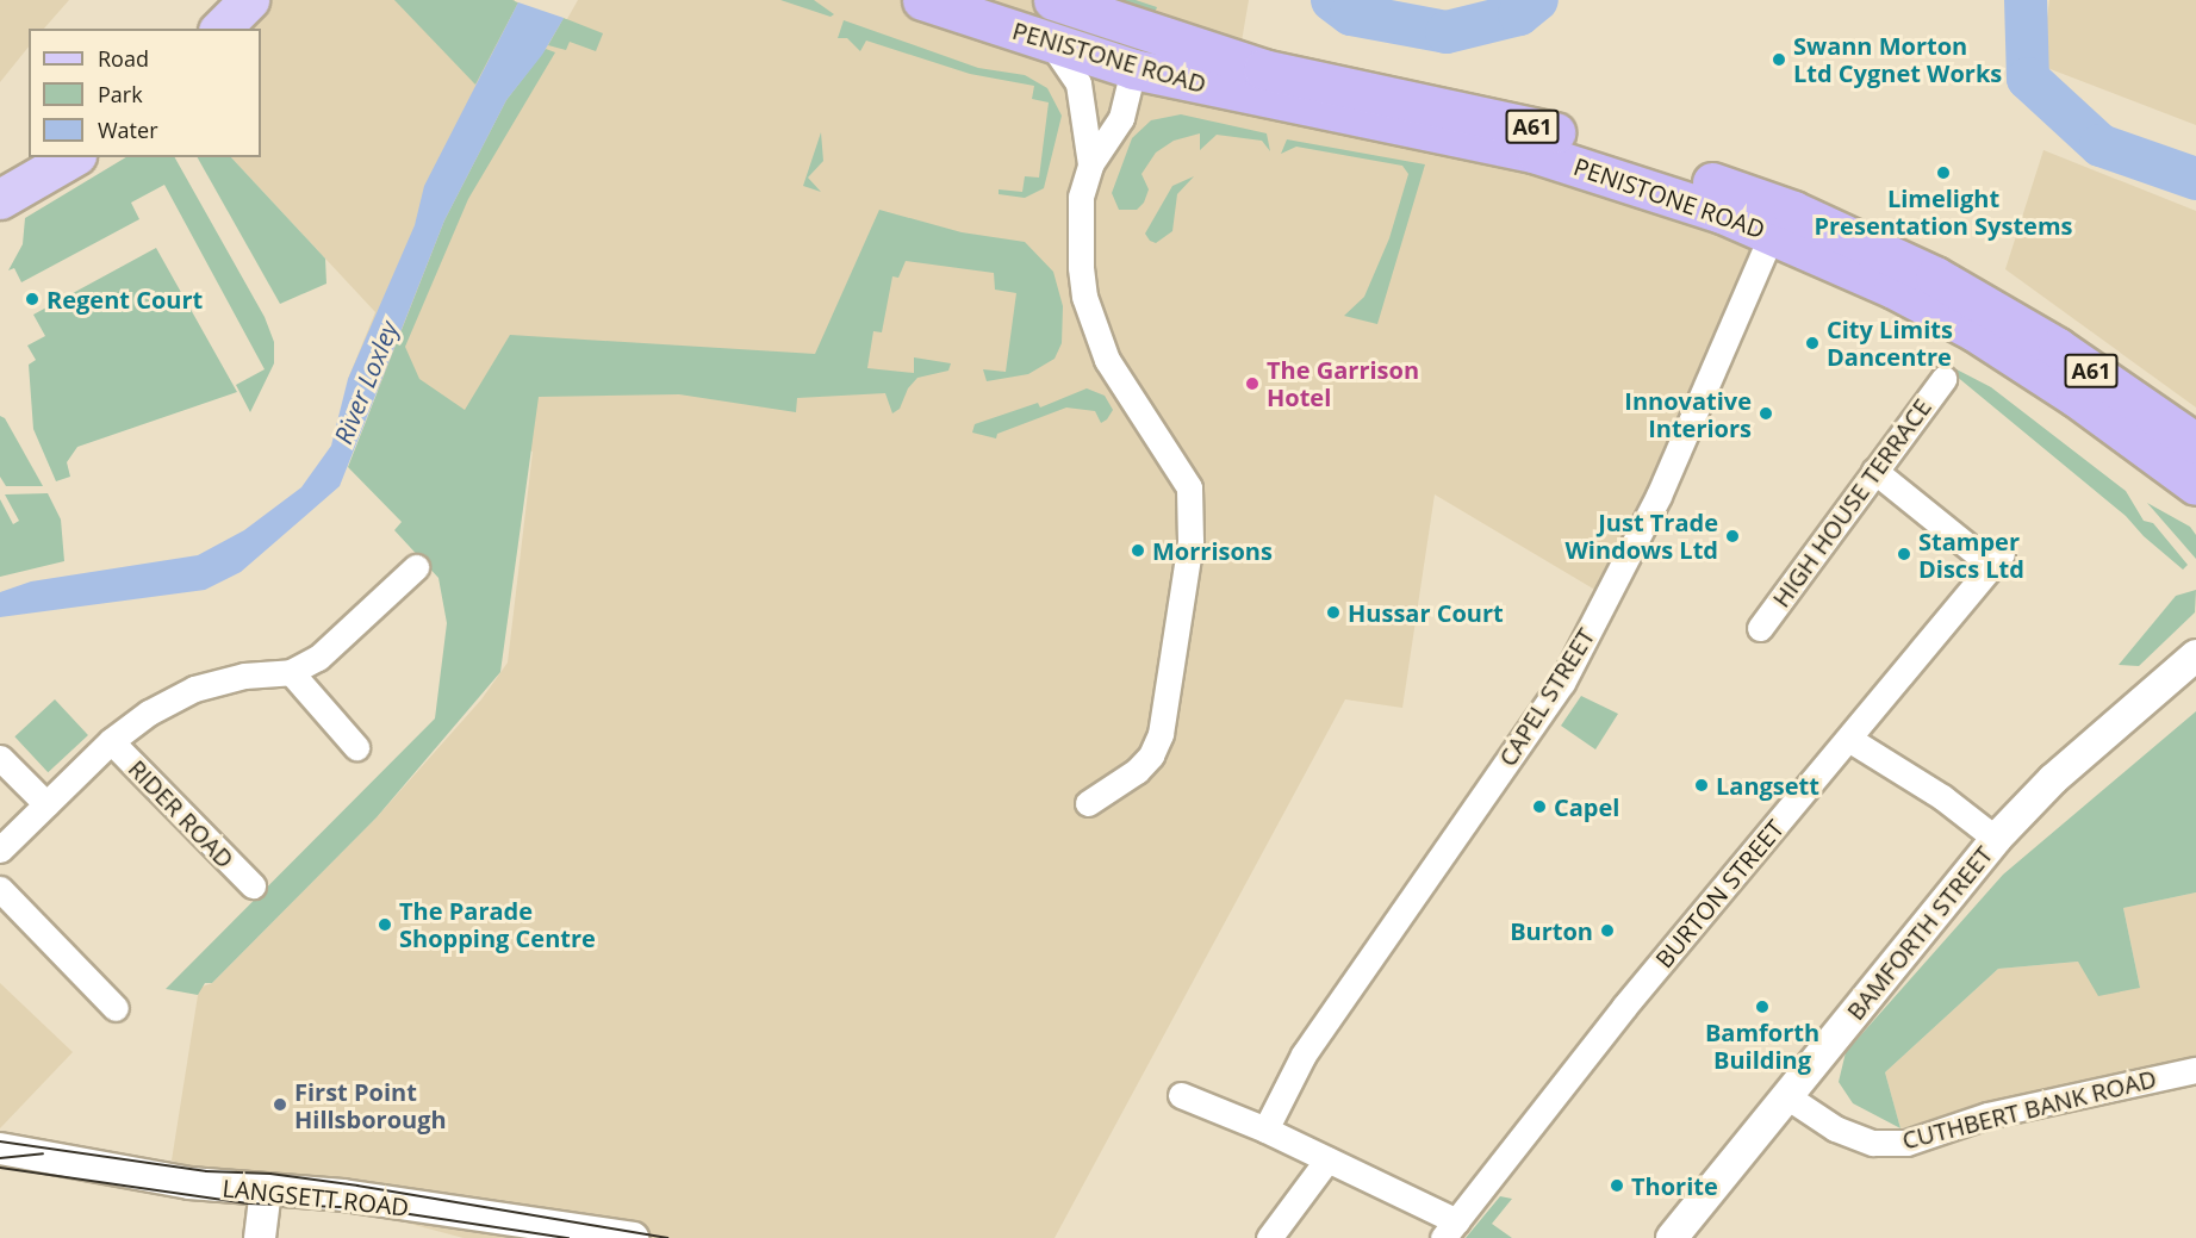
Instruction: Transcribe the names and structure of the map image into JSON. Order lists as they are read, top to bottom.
{
  "streets": {
    "highway": ["PENISTONE ROAD", "A61"],
    "street": [
      "HIGH HOUSE TERRACE",
      "CAPEL STREET",
      "RIDER ROAD",
      "BURTON STREET",
      "BAMFORTH STREET",
      "CUTHBERT BANK ROAD",
      "LANGSETT ROAD"
    ]
  },
  "crossings": [
    ["PENISTONE ROAD", "CAPEL STREET"],
    ["HIGH HOUSE TERRACE", "BURTON STREET"],
    ["BAMFORTH STREET", "CUTHBERT BANK ROAD"]
  ],
  "water": ["River Loxley"],
  "places": [
    "Swann Morton Ltd Cygnet Works",
    "Limelight Presentation Systems",
    "Regent Court",
    "City Limits Dancentre",
    "The Garrison Hotel",
    "Innovative Interiors",
    "Just Trade Windows Ltd",
    "Morrisons",
    "Stamper Discs Ltd",
    "Hussar Court",
    "Langsett",
    "Capel",
    "The Parade Shopping Centre",
    "Burton",
    "Bamforth Building",
    "First Point Hillsborough",
    "Thorite"
  ],
  "legend": ["Road", "Park", "Water"]
}
